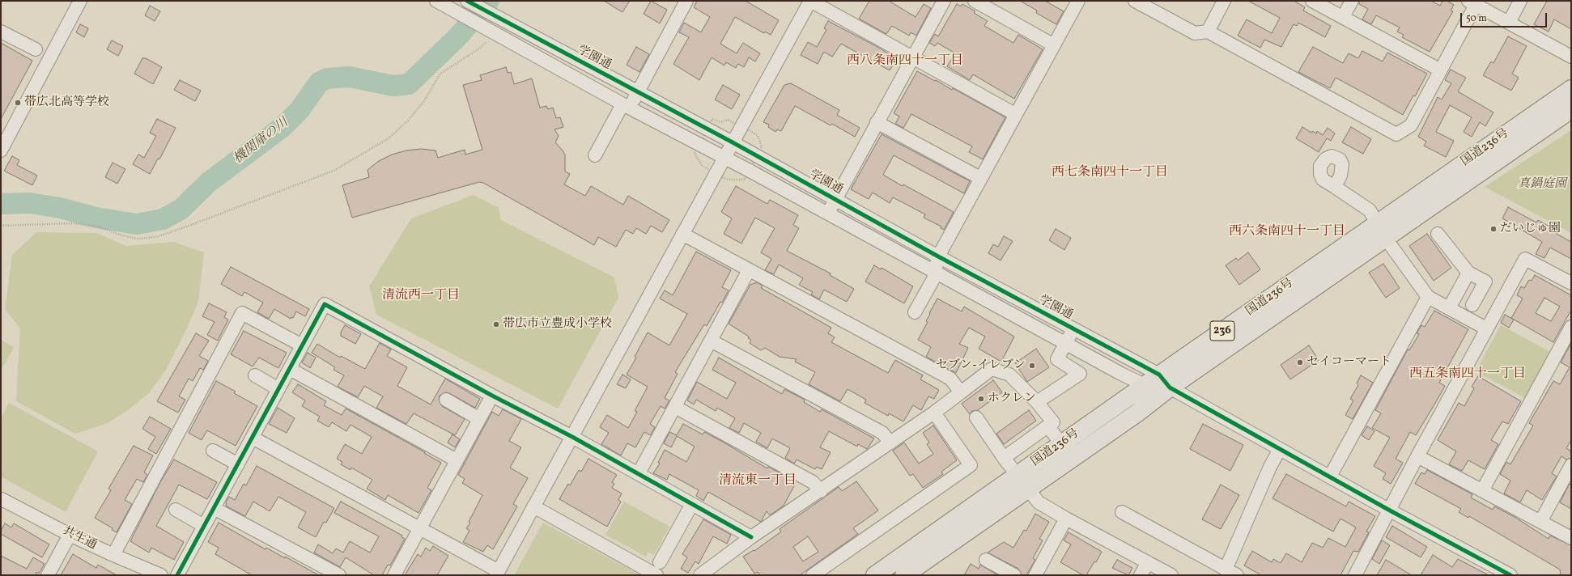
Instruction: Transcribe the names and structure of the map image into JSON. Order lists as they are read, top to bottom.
{
  "streets": {
    "highway": ["国道236号", "236"],
    "street": ["学園通", "共生通"]
  },
  "crossings": [
    ["学園通", "国道236号"]
  ],
  "districts": [
    "西八条南四十一丁目",
    "西七条南四十一丁目",
    "西六条南四十一丁目",
    "清流西一丁目",
    "西五条南四十一丁目",
    "清流東一丁目"
  ],
  "water": ["機関庫の川"],
  "parks": ["真鍋庭園"],
  "places": [
    "帯広北高等学校",
    "だいじゅ園",
    "帯広市立豊成小学校",
    "セイコーマート",
    "セブン-イレブン",
    "ホクレン"
  ],
  "scale_bar": "50 m"
}
